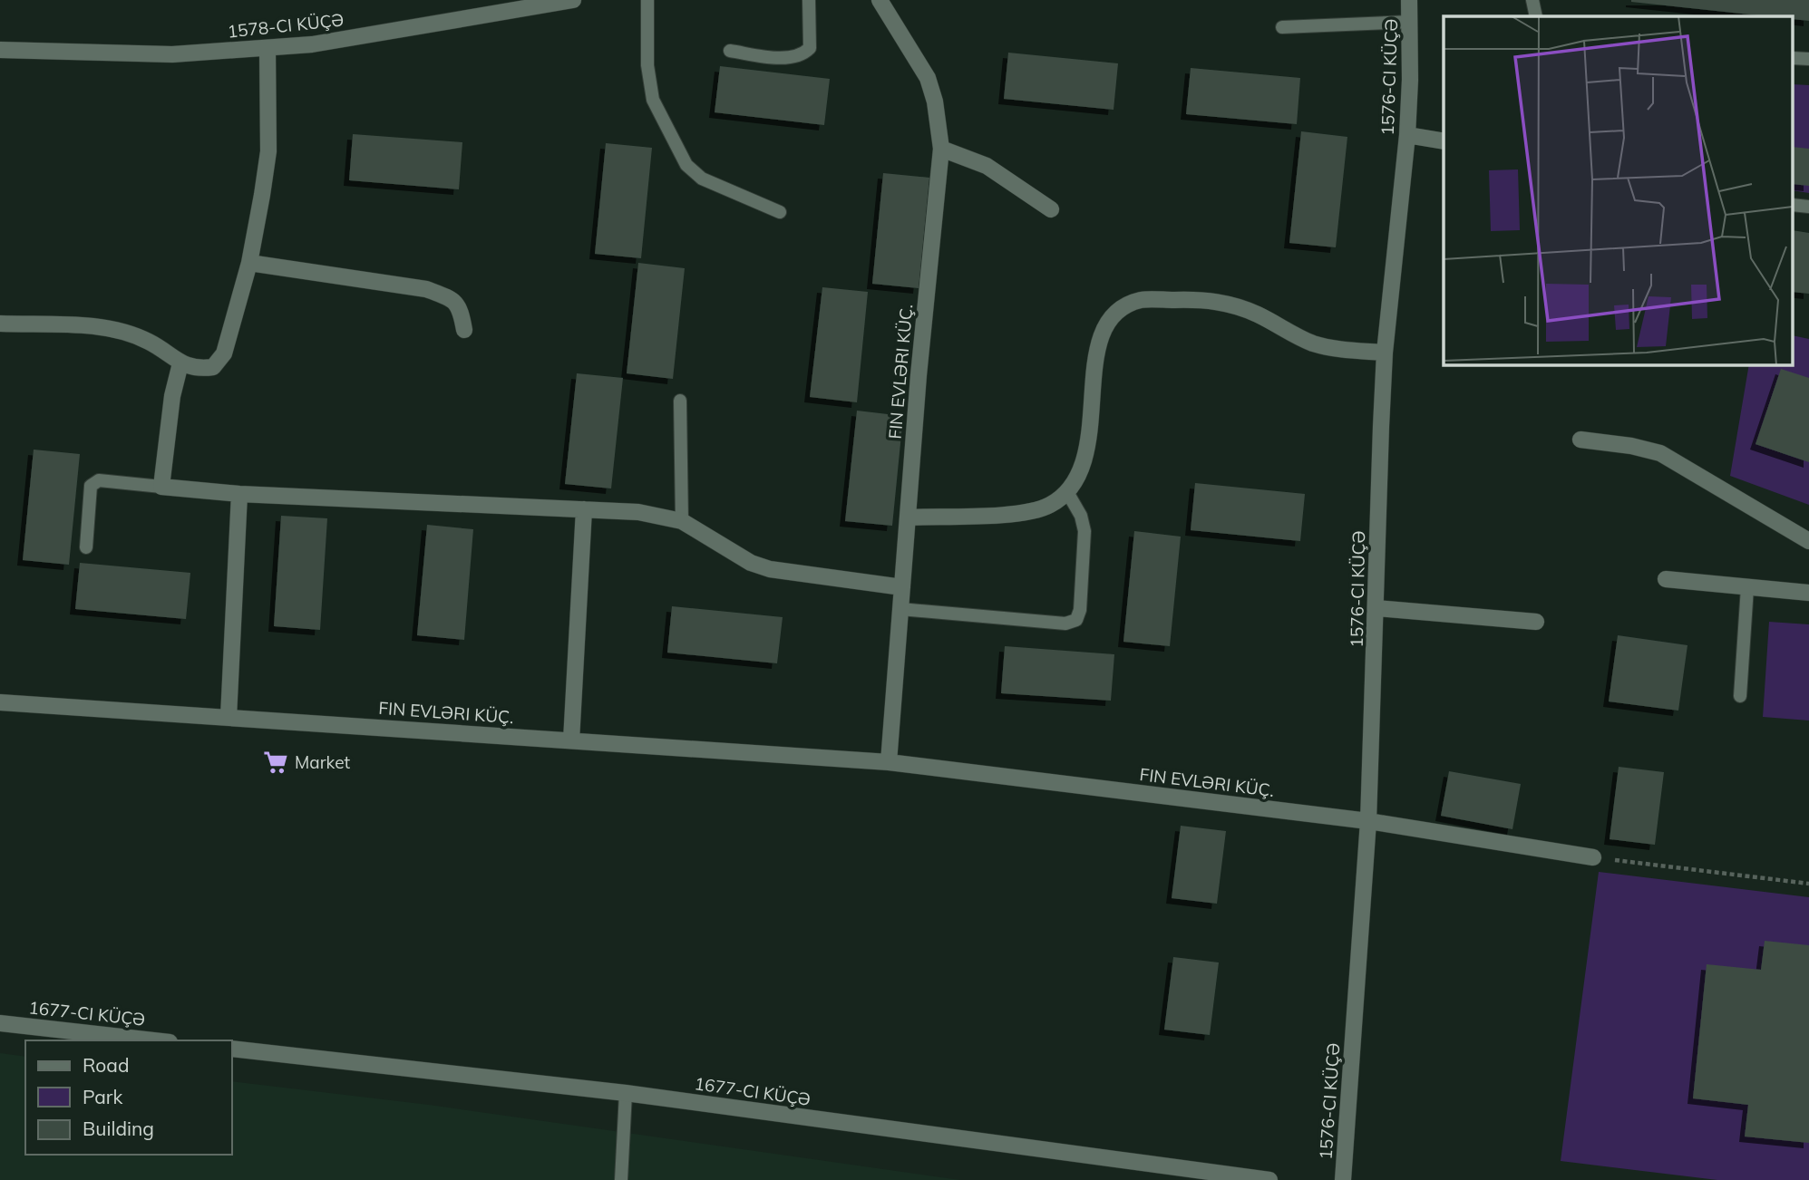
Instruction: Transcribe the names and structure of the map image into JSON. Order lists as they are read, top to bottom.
{
  "streets": {
    "street": ["1578-CI KÜÇƏ", "FIN EVLƏRI KÜÇ.", "1677-CI KÜÇƏ"]
  },
  "places": {
    "supermarket": ["Market"]
  },
  "legend": ["Road", "Park", "Building"]
}
